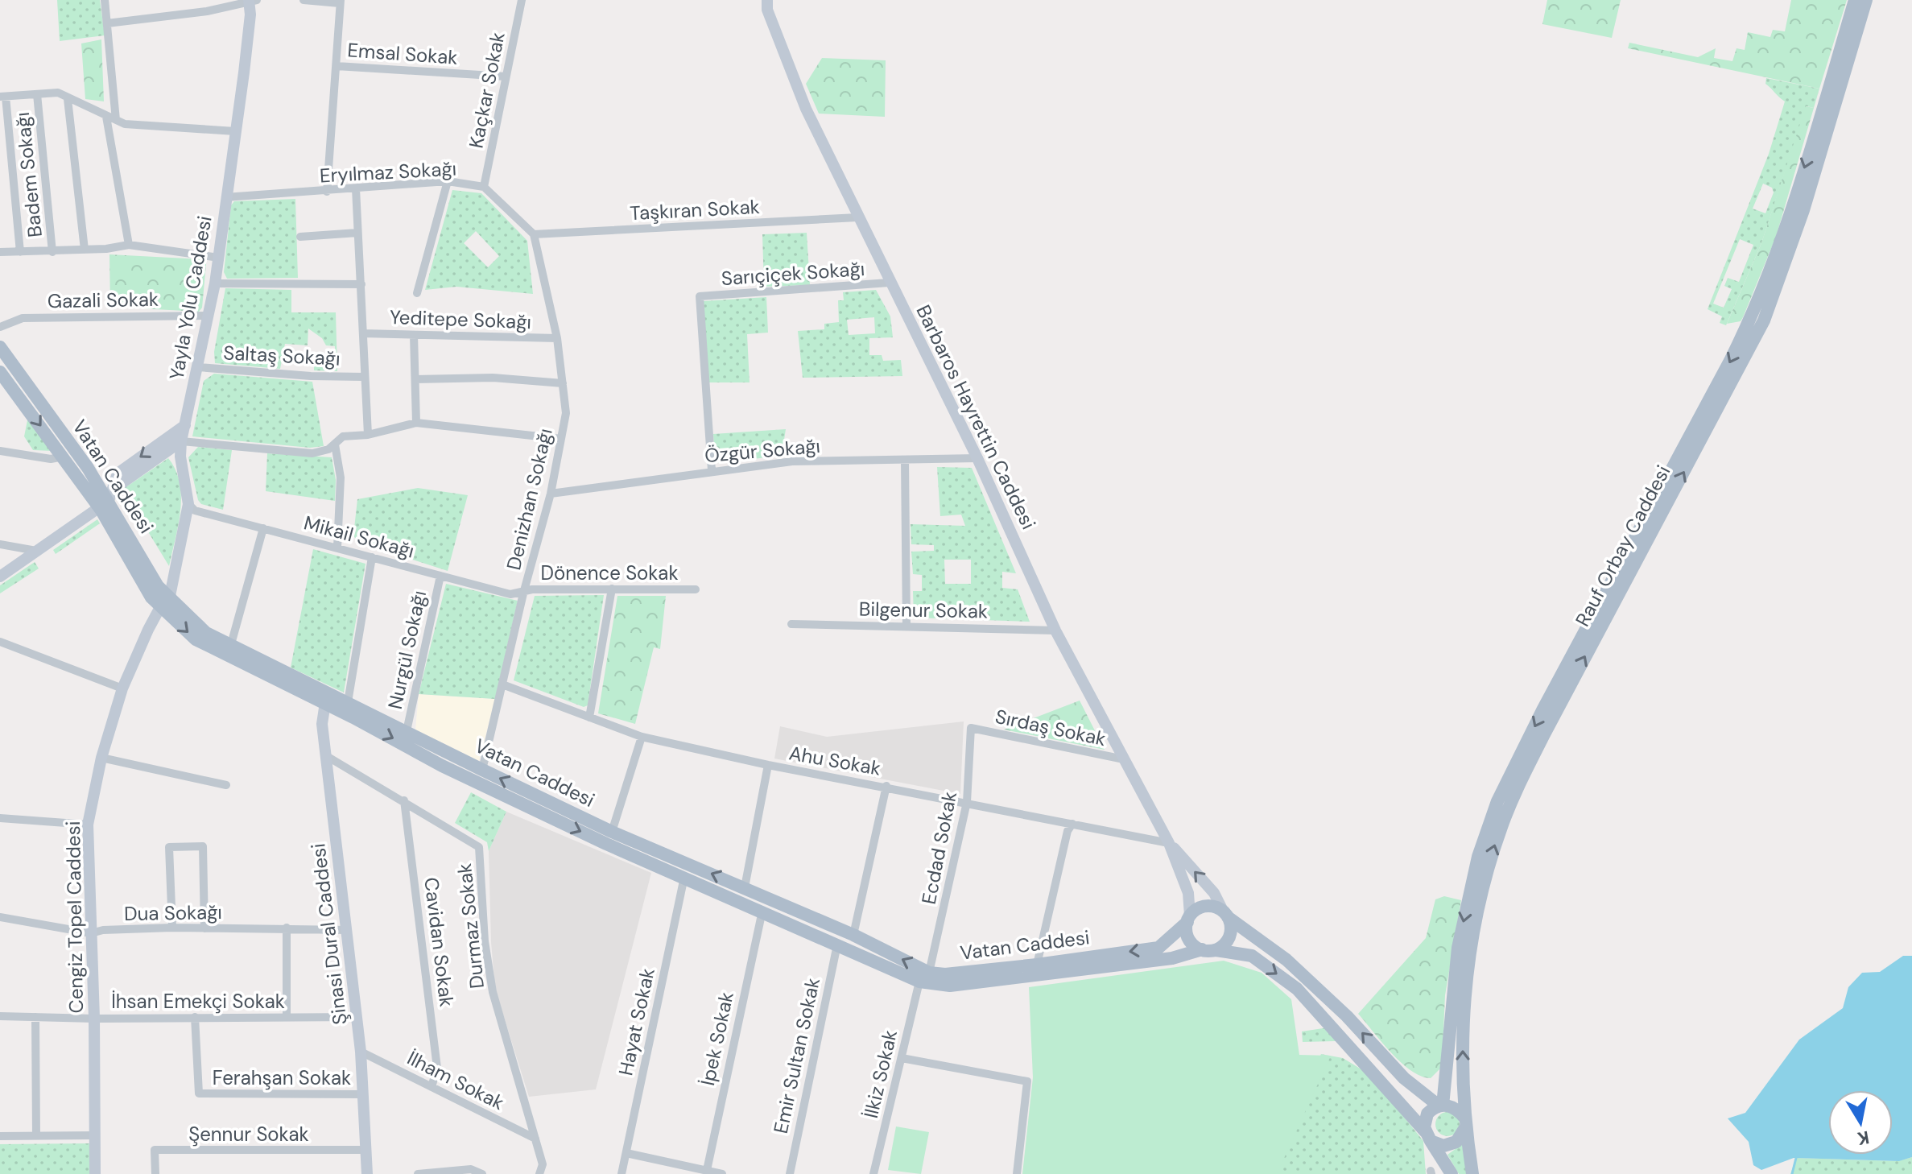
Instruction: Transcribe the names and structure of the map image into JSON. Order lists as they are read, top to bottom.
{
  "streets": {
    "main road": ["Vatan Caddesi", "Rauf Orbay Caddesi"],
    "street": [
      "Emsal Sokak",
      "Kaçkar Sokak",
      "Eryılmaz Sokağı",
      "Badem Sokağı",
      "Taşkıran Sokak",
      "Sarıçiçek Sokağı",
      "Yayla Yolu Caddesi",
      "Gazali Sokak",
      "Yeditepe Sokağı",
      "Saltaş Sokağı",
      "Barbaros Hayrettin Caddesi",
      "Özgür Sokağı",
      "Denizhan Sokağı",
      "Mikail Sokağı",
      "Dönence Sokak",
      "Bilgenur Sokak",
      "Nurgül Sokağı",
      "Sırdaş Sokak",
      "Ahu Sokak",
      "Ecdad Sokak",
      "Dua Sokağı",
      "Cengiz Topel Caddesi",
      "Durmaz Sokak",
      "Şinasi Dural Caddesi",
      "Cavidan Sokak",
      "İhsan Emekçi Sokak",
      "Hayat Sokak",
      "İpek Sokak",
      "Emir Sultan Sokak",
      "İlkiz Sokak",
      "Ferahşan Sokak",
      "İlham Sokak",
      "Şennur Sokak"
    ]
  },
  "crossings": [
    ["Emsal Sokak", "Kaçkar Sokak"],
    ["Kaçkar Sokak", "Eryılmaz Sokağı"],
    ["Eryılmaz Sokağı", "Taşkıran Sokak"],
    ["Eryılmaz Sokağı", "Yayla Yolu Caddesi"],
    ["Eryılmaz Sokağı", "Denizhan Sokağı"],
    ["Taşkıran Sokak", "Barbaros Hayrettin Caddesi"],
    ["Taşkıran Sokak", "Denizhan Sokağı"],
    ["Sarıçiçek Sokağı", "Barbaros Hayrettin Caddesi"],
    ["Sarıçiçek Sokağı", "Özgür Sokağı"],
    ["Yayla Yolu Caddesi", "Gazali Sokak"],
    ["Yayla Yolu Caddesi", "Saltaş Sokağı"],
    ["Yayla Yolu Caddesi", "Vatan Caddesi"],
    ["Yayla Yolu Caddesi", "Mikail Sokağı"],
    ["Yayla Yolu Caddesi", "Cengiz Topel Caddesi"],
    ["Yeditepe Sokağı", "Denizhan Sokağı"],
    ["Barbaros Hayrettin Caddesi", "Özgür Sokağı"],
    ["Barbaros Hayrettin Caddesi", "Bilgenur Sokak"],
    ["Barbaros Hayrettin Caddesi", "Sırdaş Sokak"],
    ["Barbaros Hayrettin Caddesi", "Ahu Sokak"],
    ["Özgür Sokağı", "Denizhan Sokağı"],
    ["Vatan Caddesi", "Denizhan Sokağı"],
    ["Vatan Caddesi", "Nurgül Sokağı"],
    ["Vatan Caddesi", "Ecdad Sokak"],
    ["Vatan Caddesi", "Cengiz Topel Caddesi"],
    ["Vatan Caddesi", "Şinasi Dural Caddesi"],
    ["Vatan Caddesi", "Hayat Sokak"],
    ["Vatan Caddesi", "İpek Sokak"],
    ["Vatan Caddesi", "Emir Sultan Sokak"],
    ["Vatan Caddesi", "İlkiz Sokak"],
    ["Denizhan Sokağı", "Mikail Sokağı"],
    ["Denizhan Sokağı", "Dönence Sokak"],
    ["Denizhan Sokağı", "Ahu Sokak"],
    ["Mikail Sokağı", "Dönence Sokak"],
    ["Mikail Sokağı", "Nurgül Sokağı"],
    ["Sırdaş Sokak", "Ecdad Sokak"],
    ["Ahu Sokak", "Ecdad Sokak"],
    ["Ecdad Sokak", "İlkiz Sokak"],
    ["Dua Sokağı", "Cengiz Topel Caddesi"],
    ["Dua Sokağı", "Şinasi Dural Caddesi"],
    ["Cengiz Topel Caddesi", "İhsan Emekçi Sokak"],
    ["Durmaz Sokak", "Şinasi Dural Caddesi"],
    ["Durmaz Sokak", "Cavidan Sokak"],
    ["Durmaz Sokak", "İlham Sokak"],
    ["Şinasi Dural Caddesi", "İhsan Emekçi Sokak"],
    ["Şinasi Dural Caddesi", "Ferahşan Sokak"],
    ["Şinasi Dural Caddesi", "İlham Sokak"],
    ["Şinasi Dural Caddesi", "Şennur Sokak"],
    ["Cavidan Sokak", "İlham Sokak"],
    ["İhsan Emekçi Sokak", "Ferahşan Sokak"]
  ],
  "north": "bottom"
}
